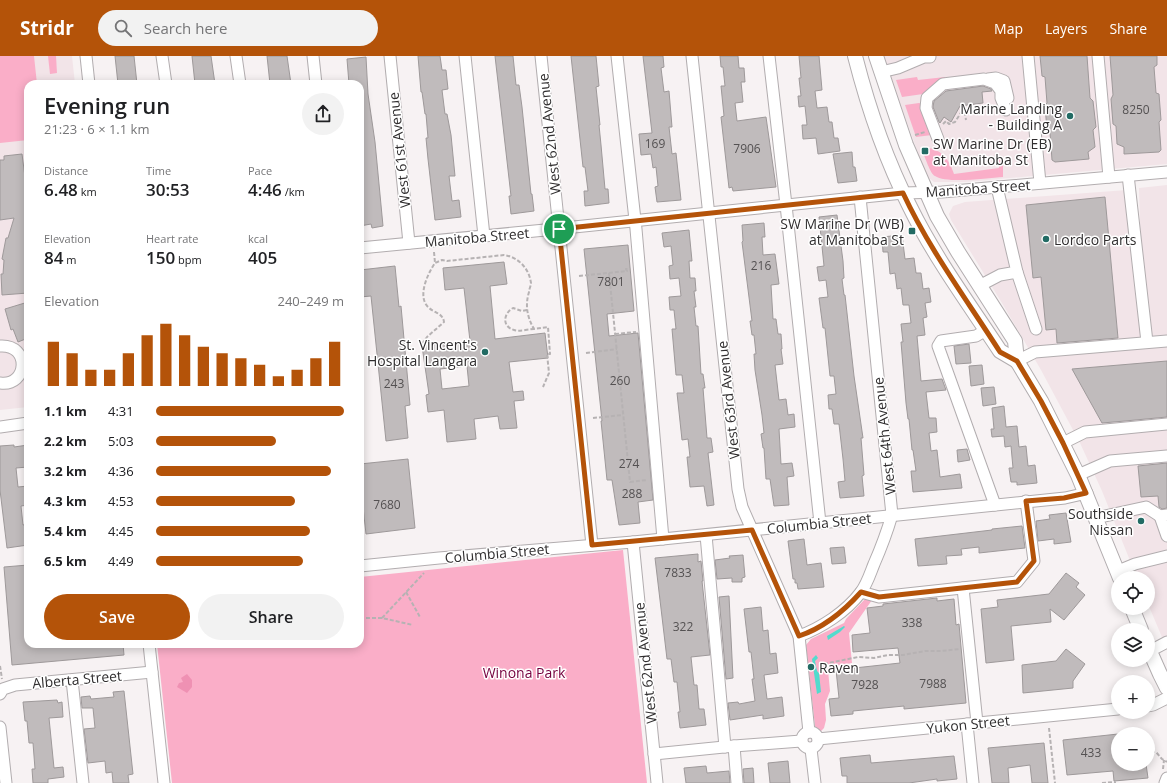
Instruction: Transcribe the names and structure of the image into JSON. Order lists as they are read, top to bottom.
{
  "streets": {
    "street": [
      "West 62nd Avenue",
      "West 61st Avenue",
      "Manitoba Street",
      "West 63rd Avenue",
      "West 64th Avenue",
      "Columbia Street",
      "Alberta Street",
      "Yukon Street"
    ]
  },
  "crossings": [
    ["West 62nd Avenue", "Manitoba Street"],
    ["West 62nd Avenue", "Columbia Street"],
    ["West 61st Avenue", "Manitoba Street"],
    ["Manitoba Street", "West 63rd Avenue"],
    ["Manitoba Street", "West 64th Avenue"],
    ["West 63rd Avenue", "West 64th Avenue"],
    ["West 63rd Avenue", "Columbia Street"],
    ["West 63rd Avenue", "Yukon Street"],
    ["West 64th Avenue", "Columbia Street"]
  ],
  "parks": ["Winona Park"],
  "places": {
    "other": [
      "Marine Landing - Building A",
      "Lordco Parts",
      "St. Vincent's Hospital Langara",
      "Southside Nissan",
      "Raven"
    ],
    "transit": ["SW Marine Dr (EB) at Manitoba St", "SW Marine Dr (WB) at Manitoba St"]
  },
  "house_numbers": [
    "8250",
    "169",
    "7906",
    "216",
    "7801",
    "260",
    "243",
    "274",
    "288",
    "7680",
    "7833",
    "338",
    "322",
    "7988",
    "7928",
    "433"
  ],
  "page": {
    "header": "Stridr",
    "search": "Search here",
    "nav": ["Map", "Layers", "Share"],
    "heading": ["Evening run", "21:23 · 6 × 1.1 km"],
    "stats": [
      ["Distance", "6.48 km"],
      ["Time", "30:53"],
      ["Pace", "4:46 /km"],
      ["Elevation", "84 m"],
      ["Heart rate", "150 bpm"],
      ["kcal", "405"]
    ],
    "chart": ["Elevation", "240–249 m"],
    "list": [
      {
        "name": "1.1 km",
        "note": "4:31"
      },
      {
        "name": "2.2 km",
        "note": "5:03"
      },
      {
        "name": "3.2 km",
        "note": "4:36"
      },
      {
        "name": "4.3 km",
        "note": "4:53"
      },
      {
        "name": "5.4 km",
        "note": "4:45"
      },
      {
        "name": "6.5 km",
        "note": "4:49"
      }
    ],
    "map_buttons": ["+", "−"],
    "buttons": ["Save", "Share"]
  }
}
